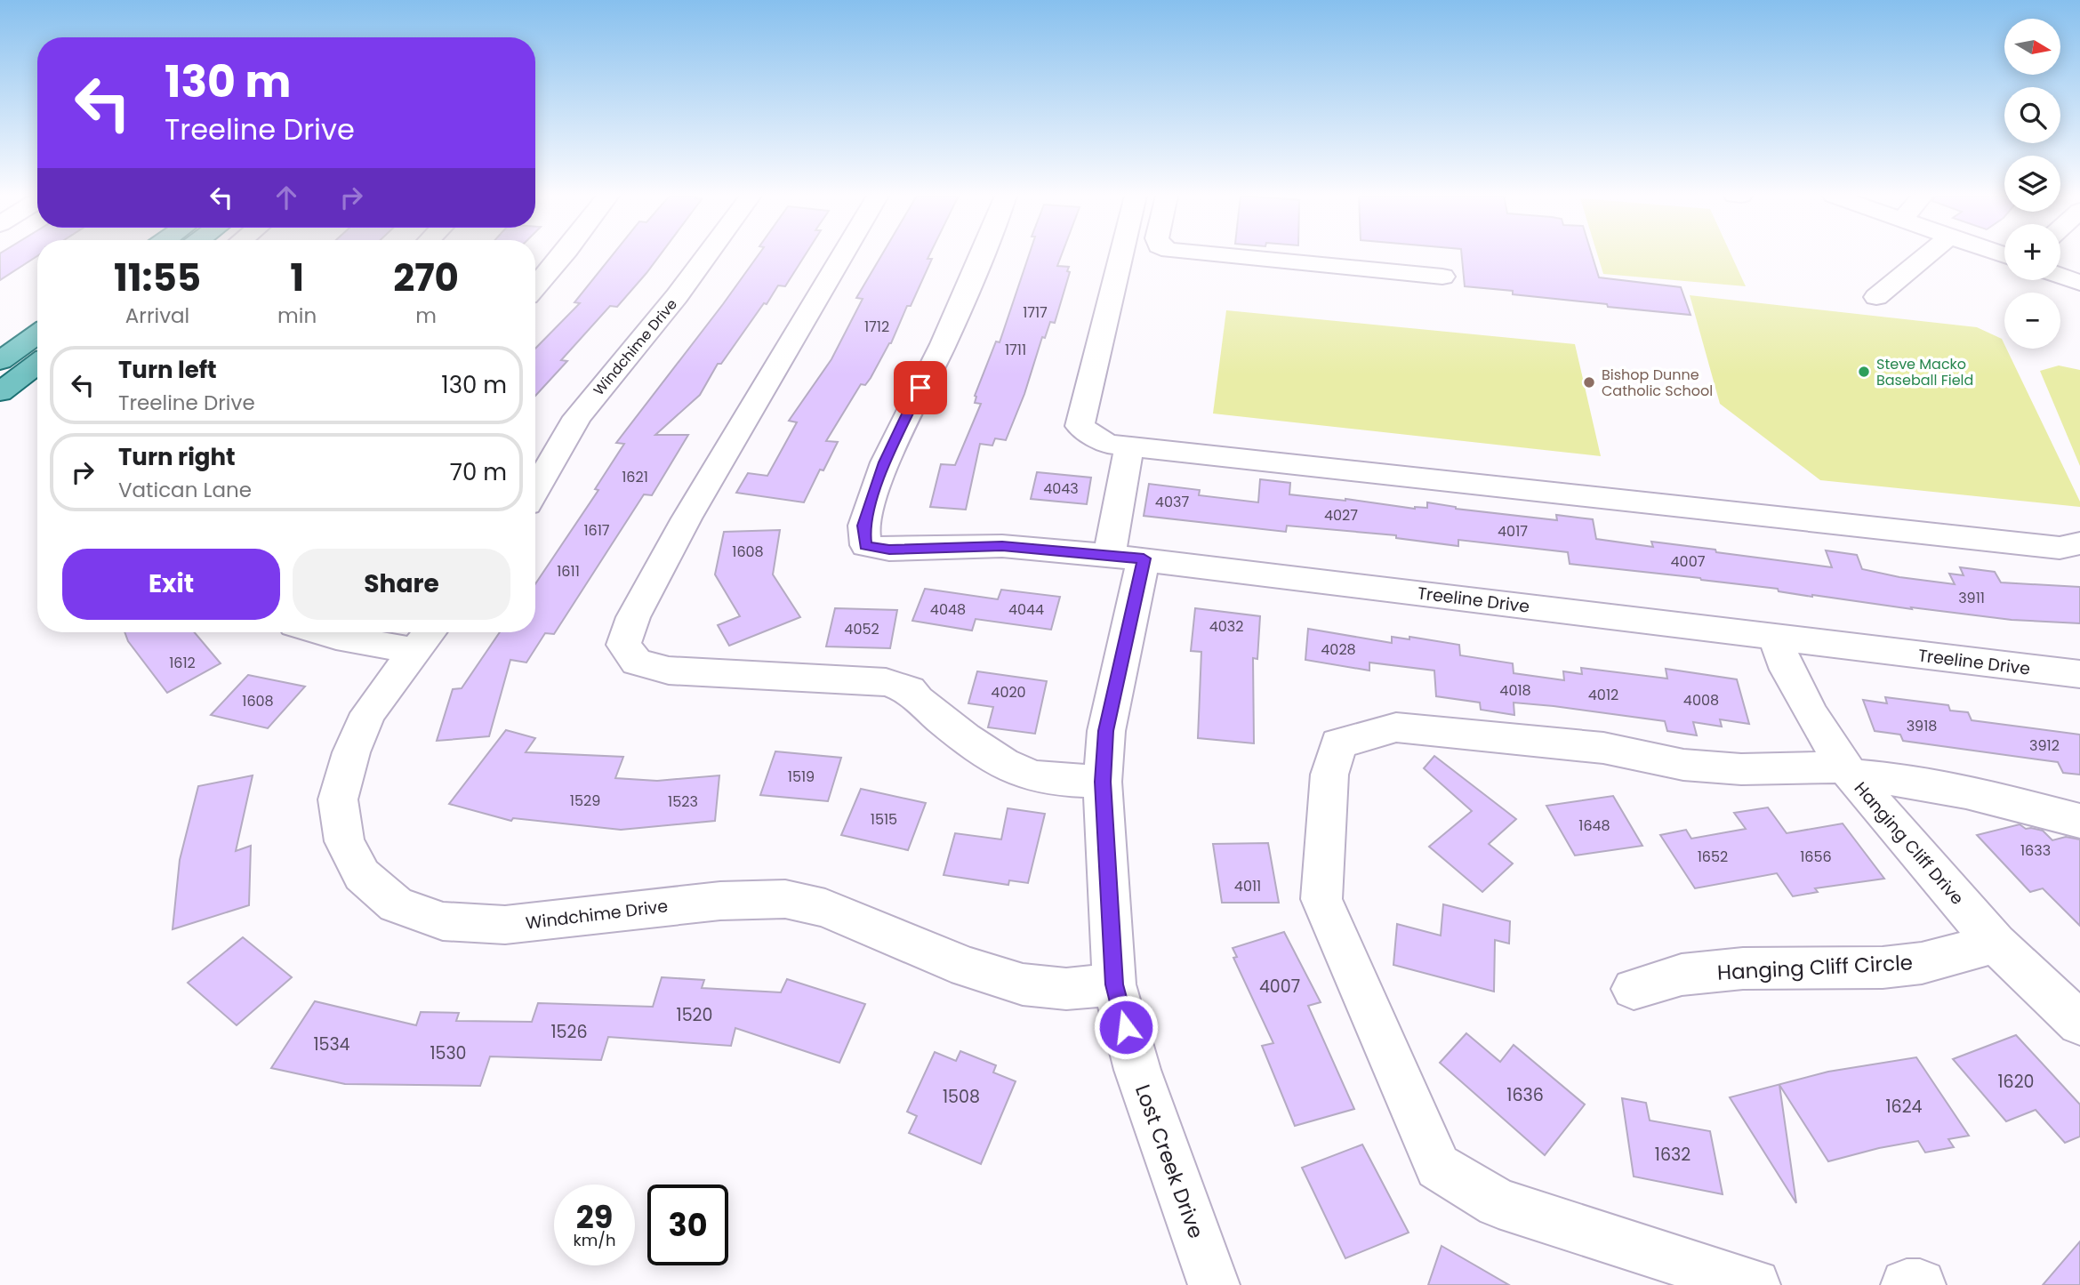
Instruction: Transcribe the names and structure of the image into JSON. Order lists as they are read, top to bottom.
{
  "streets": {
    "street": [
      "Windchime Drive",
      "Treeline Drive",
      "Hanging Cliff Drive",
      "Hanging Cliff Circle",
      "Lost Creek Drive"
    ]
  },
  "crossings": [
    ["Windchime Drive", "Lost Creek Drive"],
    ["Treeline Drive", "Hanging Cliff Drive"],
    ["Treeline Drive", "Lost Creek Drive"],
    ["Hanging Cliff Drive", "Hanging Cliff Circle"]
  ],
  "places": ["Steve Macko Baseball Field", "Bishop Dunne Catholic School"],
  "house_numbers": [
    "1717",
    "1712",
    "1711",
    "1621",
    "4043",
    "4037",
    "4027",
    "1617",
    "4017",
    "1608",
    "4007",
    "1611",
    "3911",
    "4048",
    "4044",
    "4032",
    "4052",
    "4028",
    "1612",
    "4018",
    "4020",
    "4012",
    "4008",
    "1608",
    "3918",
    "3912",
    "1519",
    "1529",
    "1523",
    "1515",
    "1648",
    "1633",
    "1652",
    "1656",
    "4011",
    "4007",
    "1520",
    "1526",
    "1534",
    "1530",
    "1620",
    "1636",
    "1508",
    "1624",
    "1632"
  ],
  "north": "right",
  "page": {
    "map_buttons": ["+", "−"],
    "turn": ["130 m", "Treeline Drive"],
    "eta": [
      "11:55",
      "Arrival",
      "1",
      "min",
      "270",
      "m"
    ],
    "list": [
      {
        "name": "Turn left",
        "note": "Treeline Drive",
        "value": "130 m"
      },
      {
        "name": "Turn right",
        "note": "Vatican Lane",
        "value": "70 m"
      }
    ],
    "buttons": ["Exit", "Share"],
    "speed": "29 km/h",
    "limit": "30"
  }
}
